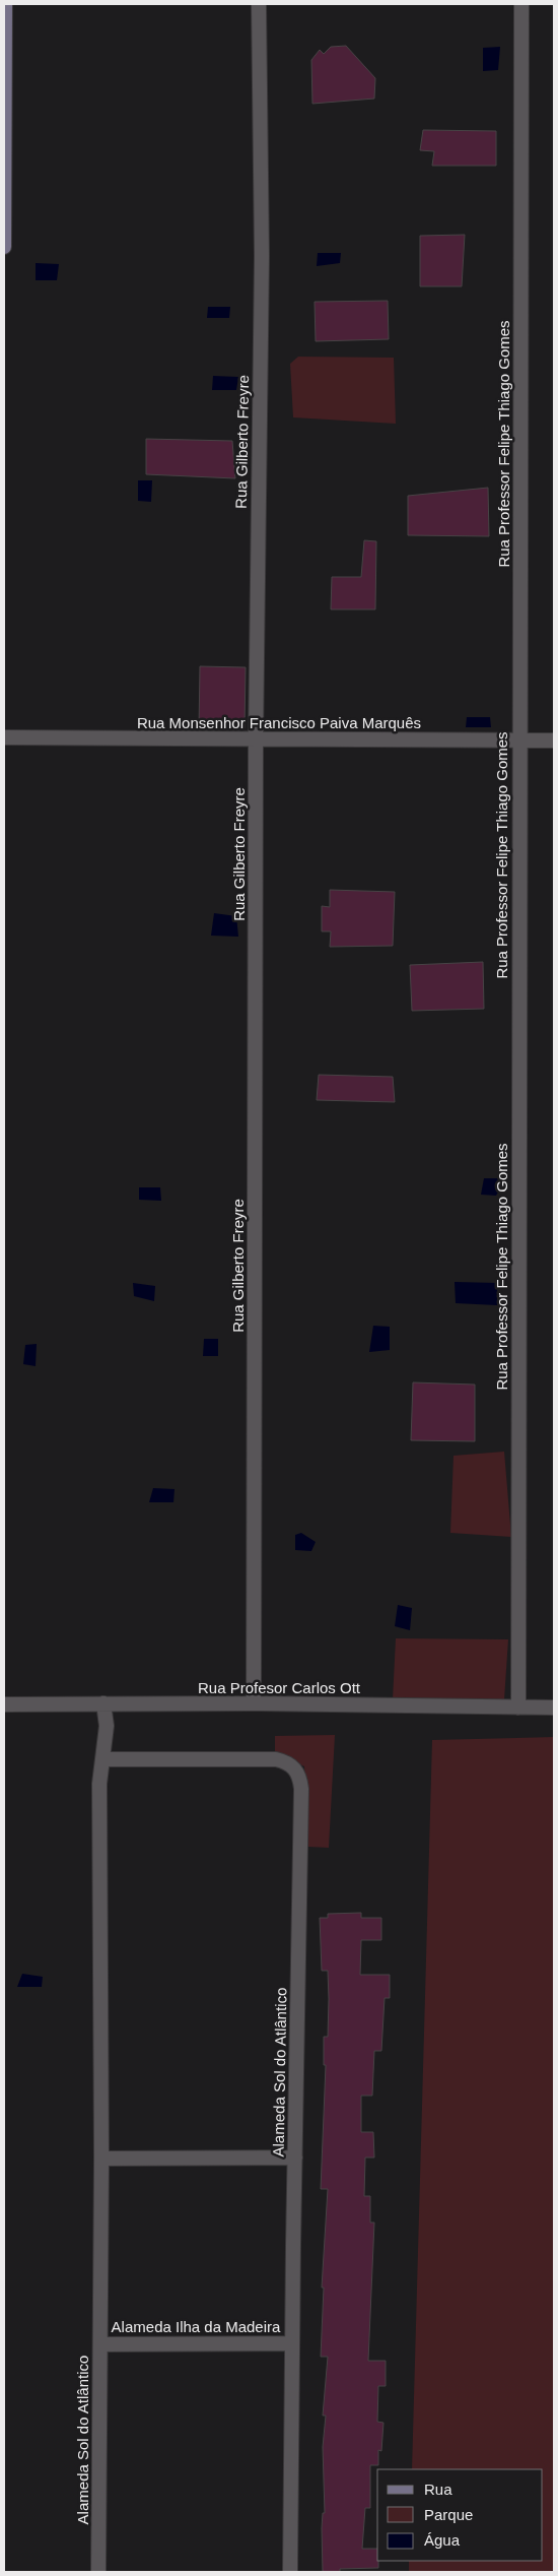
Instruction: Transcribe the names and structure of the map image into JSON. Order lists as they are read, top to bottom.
{
  "streets": {
    "street": [
      "Rua Gilberto Freyre",
      "Rua Professor Felipe Thiago Gomes",
      "Rua Monsenhor Francisco Paiva Marquês",
      "Rua Profesor Carlos Ott",
      "Alameda Sol do Atlântico",
      "Alameda Ilha da Madeira"
    ]
  },
  "crossings": [
    ["Rua Gilberto Freyre", "Rua Monsenhor Francisco Paiva Marquês"],
    ["Rua Gilberto Freyre", "Rua Profesor Carlos Ott"],
    ["Rua Professor Felipe Thiago Gomes", "Rua Monsenhor Francisco Paiva Marquês"],
    ["Rua Professor Felipe Thiago Gomes", "Rua Profesor Carlos Ott"],
    ["Rua Profesor Carlos Ott", "Alameda Sol do Atlântico"],
    ["Alameda Sol do Atlântico", "Alameda Ilha da Madeira"]
  ],
  "legend": ["Rua", "Parque", "Água"]
}
